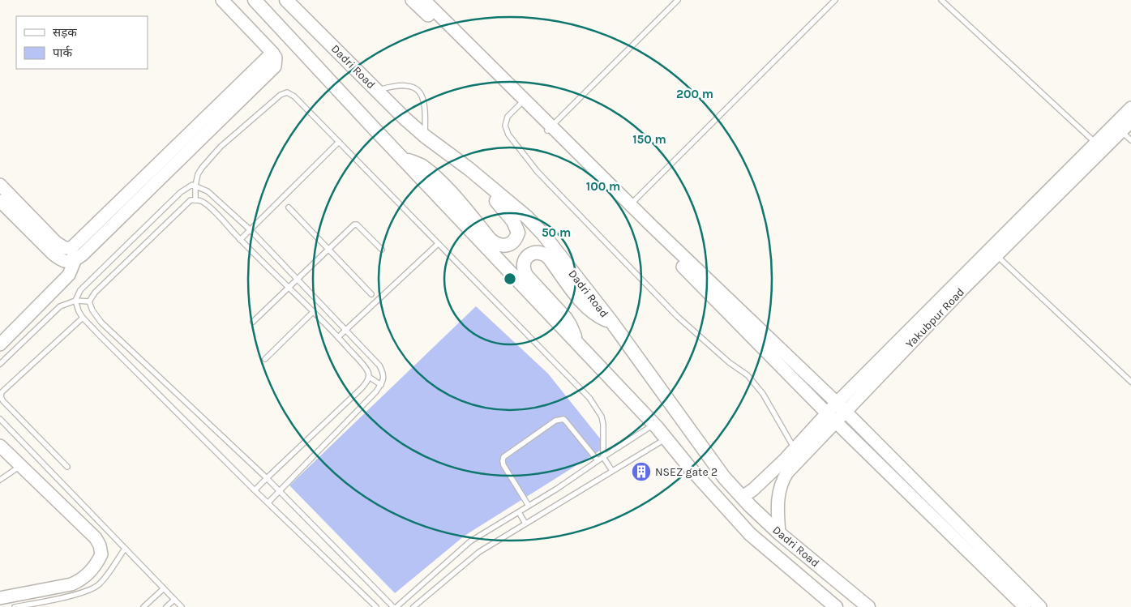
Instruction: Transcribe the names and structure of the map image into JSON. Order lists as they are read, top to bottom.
{
  "streets": {
    "main road": ["Dadri Road"],
    "street": ["Yakubpur Road"]
  },
  "crossings": [
    ["Dadri Road", "Yakubpur Road"]
  ],
  "places": {
    "building": ["NSEZ gate 2"]
  },
  "legend": ["सड़क", "पार्क"],
  "rings": [
    "200 m",
    "150 m",
    "100 m",
    "50 m"
  ]
}
